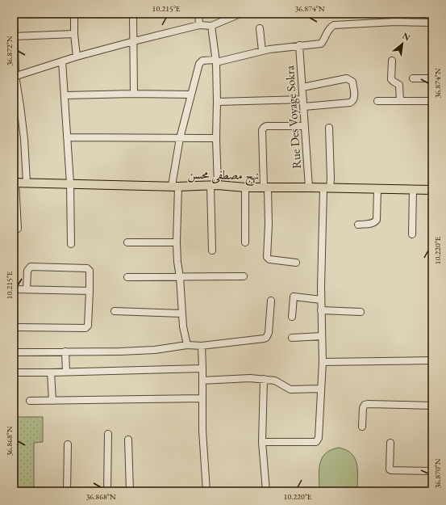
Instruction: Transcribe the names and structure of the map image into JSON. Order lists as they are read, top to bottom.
{
  "streets": {
    "main road": ["نهج مصطفى محسن"],
    "street": ["Rue Des Voyage Sokra"]
  },
  "crossings": [
    ["Rue Des Voyage Sokra", "نهج مصطفى محسن"]
  ],
  "north": "top right",
  "coordinates": [
    "10.215°E",
    "36.874°N",
    "36.872°N",
    "10.220°E",
    "36.868°N",
    "36.870°N"
  ]
}
